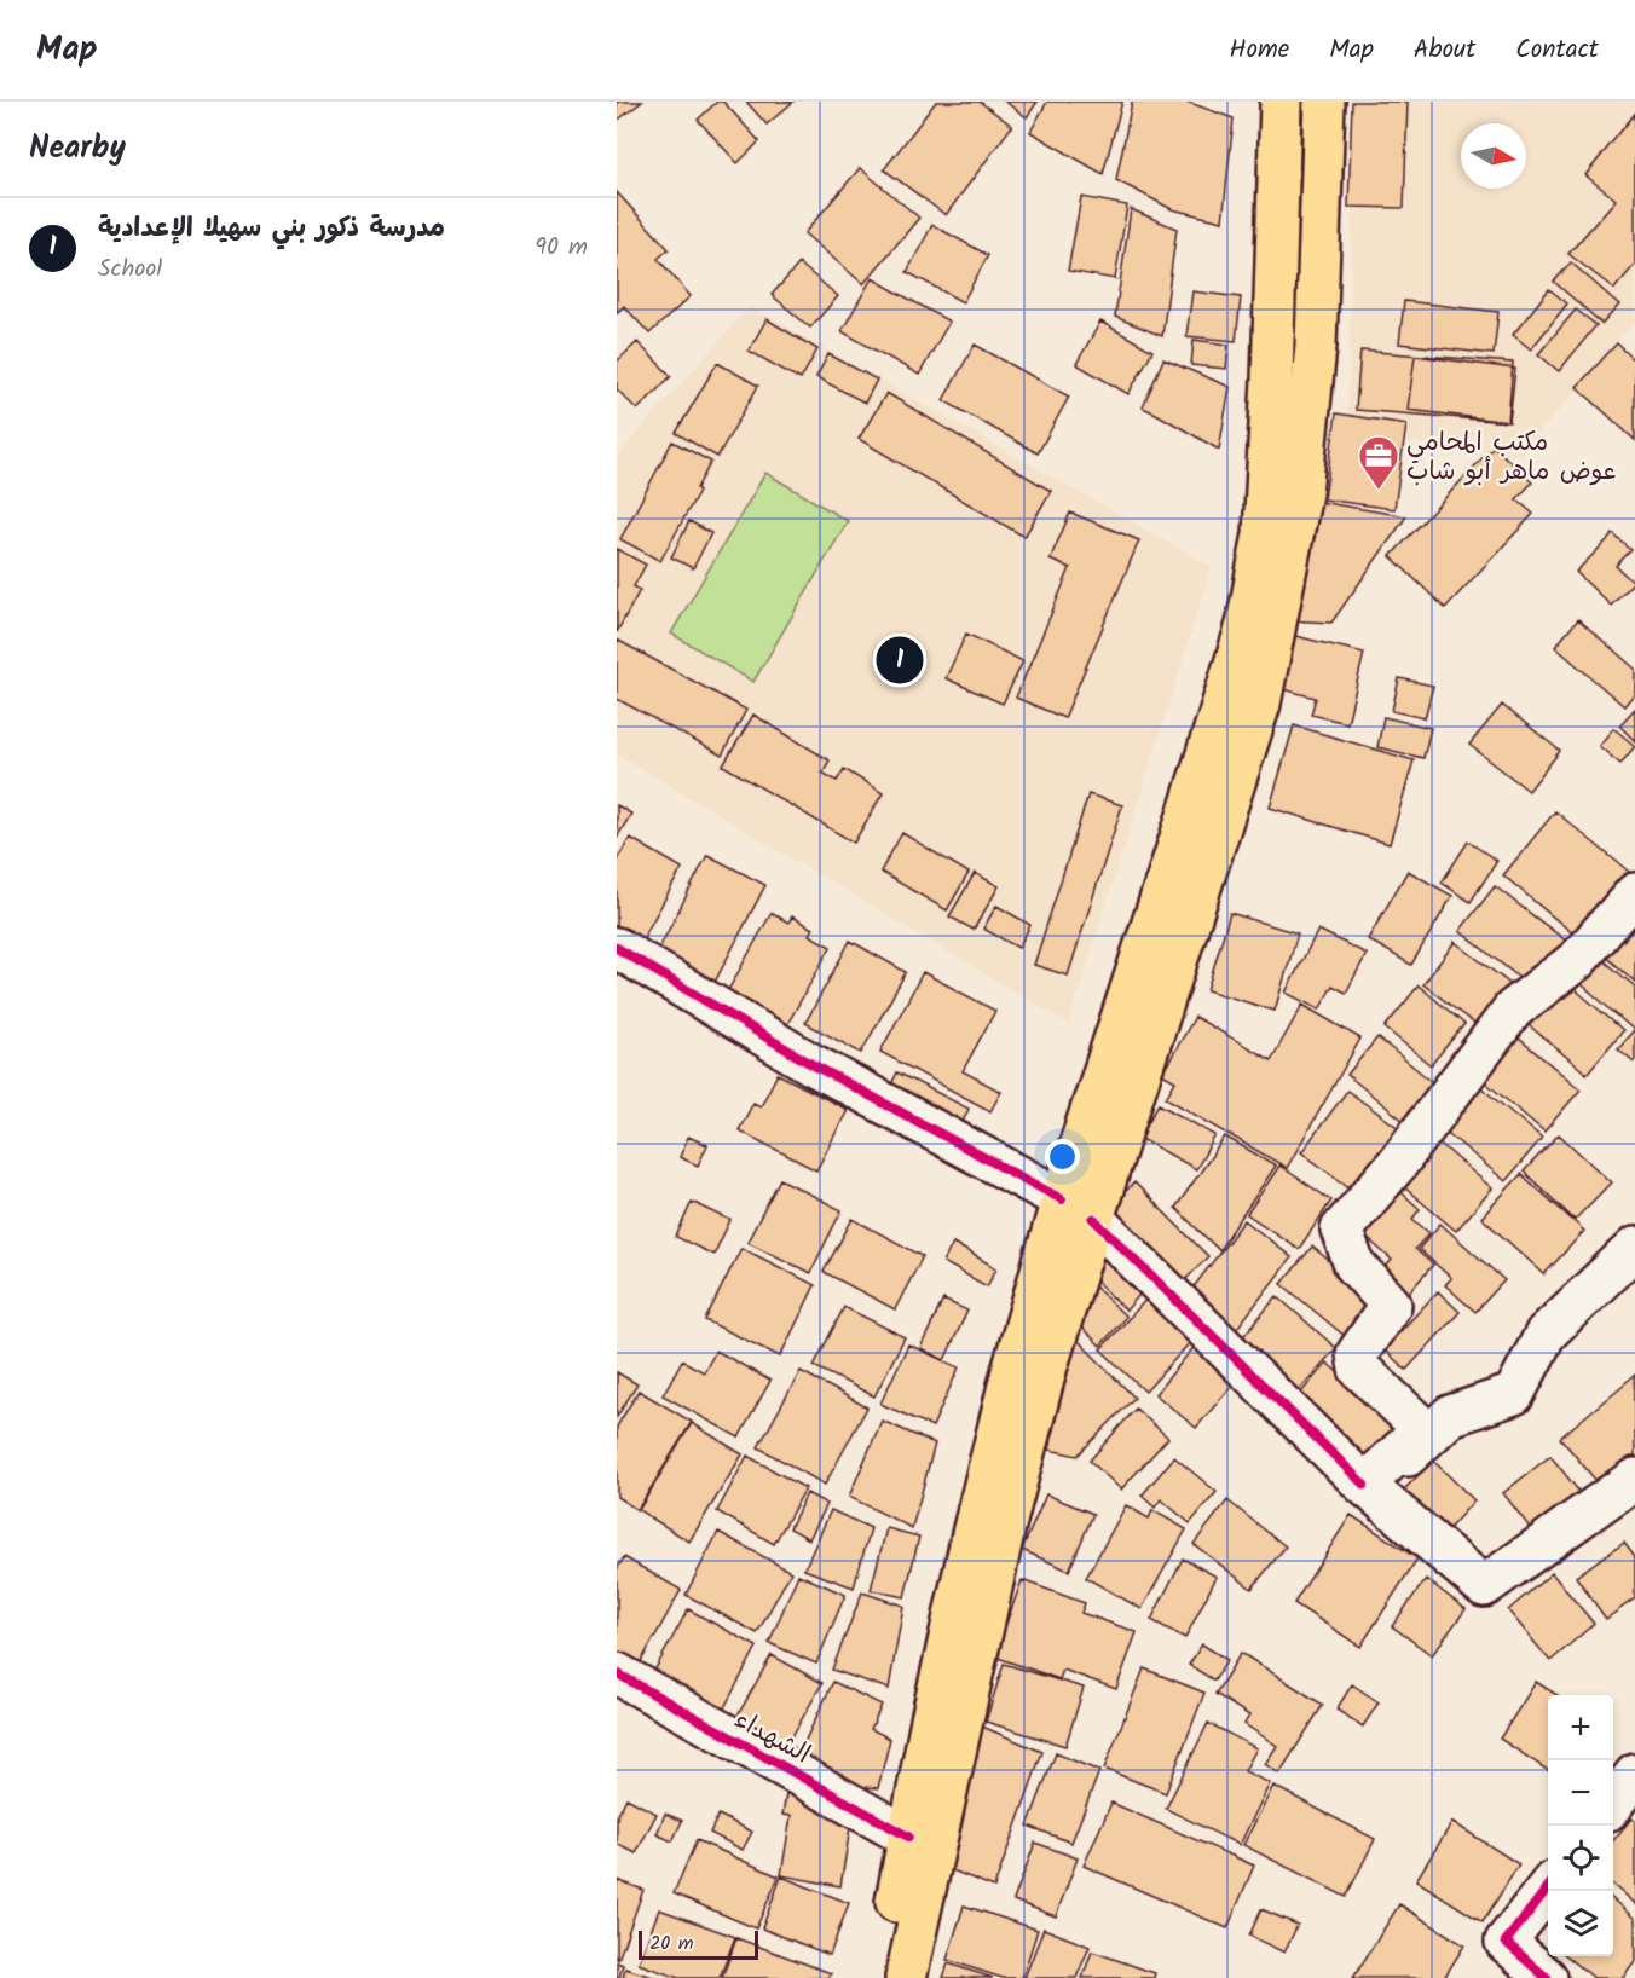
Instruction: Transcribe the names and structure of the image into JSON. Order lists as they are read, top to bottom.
{
  "streets": {
    "street": ["الشهداء"]
  },
  "places": {
    "office": ["مكتب المحامي عوض ماهر أبو شاب"]
  },
  "scale_bar": "20 m",
  "north": "right",
  "page": {
    "header": "Map",
    "nav": [
      "Home",
      "Map",
      "About",
      "Contact"
    ],
    "heading": "Nearby",
    "list": [
      {
        "mark": "1",
        "name": "مدرسة ذكور بني سهيلا الإعدادية",
        "note": "School",
        "value": "90 m"
      }
    ],
    "pins": "1",
    "map_buttons": ["+", "−"],
    "scale": "20 m"
  }
}
